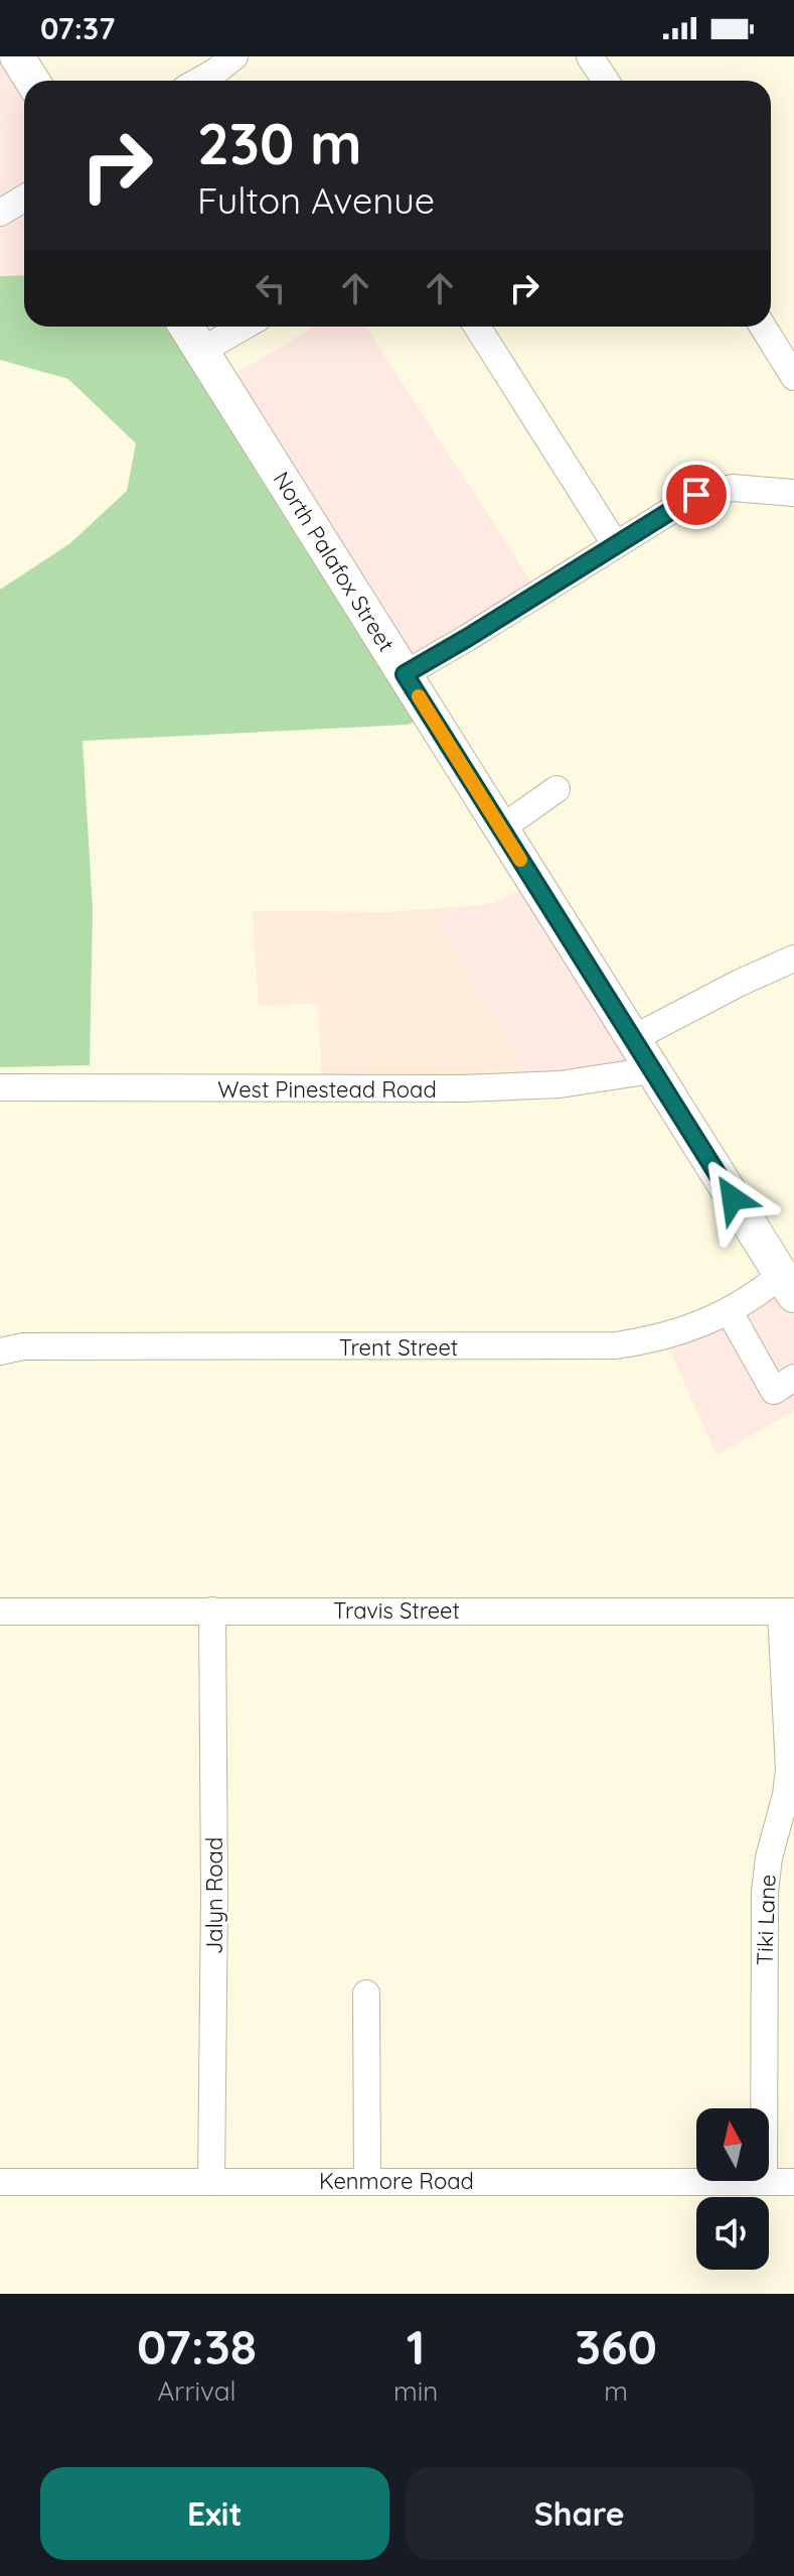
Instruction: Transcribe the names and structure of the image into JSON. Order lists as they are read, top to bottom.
{
  "streets": {
    "main road": ["North Palafox Street"],
    "street": [
      "West Pinestead Road",
      "Trent Street",
      "Travis Street",
      "Jalyn Road",
      "Tiki Lane",
      "Kenmore Road"
    ]
  },
  "crossings": [
    ["North Palafox Street", "West Pinestead Road"],
    ["North Palafox Street", "Trent Street"],
    ["Travis Street", "Jalyn Road"],
    ["Travis Street", "Tiki Lane"],
    ["Jalyn Road", "Kenmore Road"],
    ["Tiki Lane", "Kenmore Road"]
  ],
  "north": "top",
  "page": {
    "status": "07:37",
    "turn": ["230 m", "Fulton Avenue"],
    "eta": [
      "07:38",
      "Arrival",
      "1",
      "min",
      "360",
      "m"
    ],
    "buttons": ["Exit", "Share"]
  }
}
